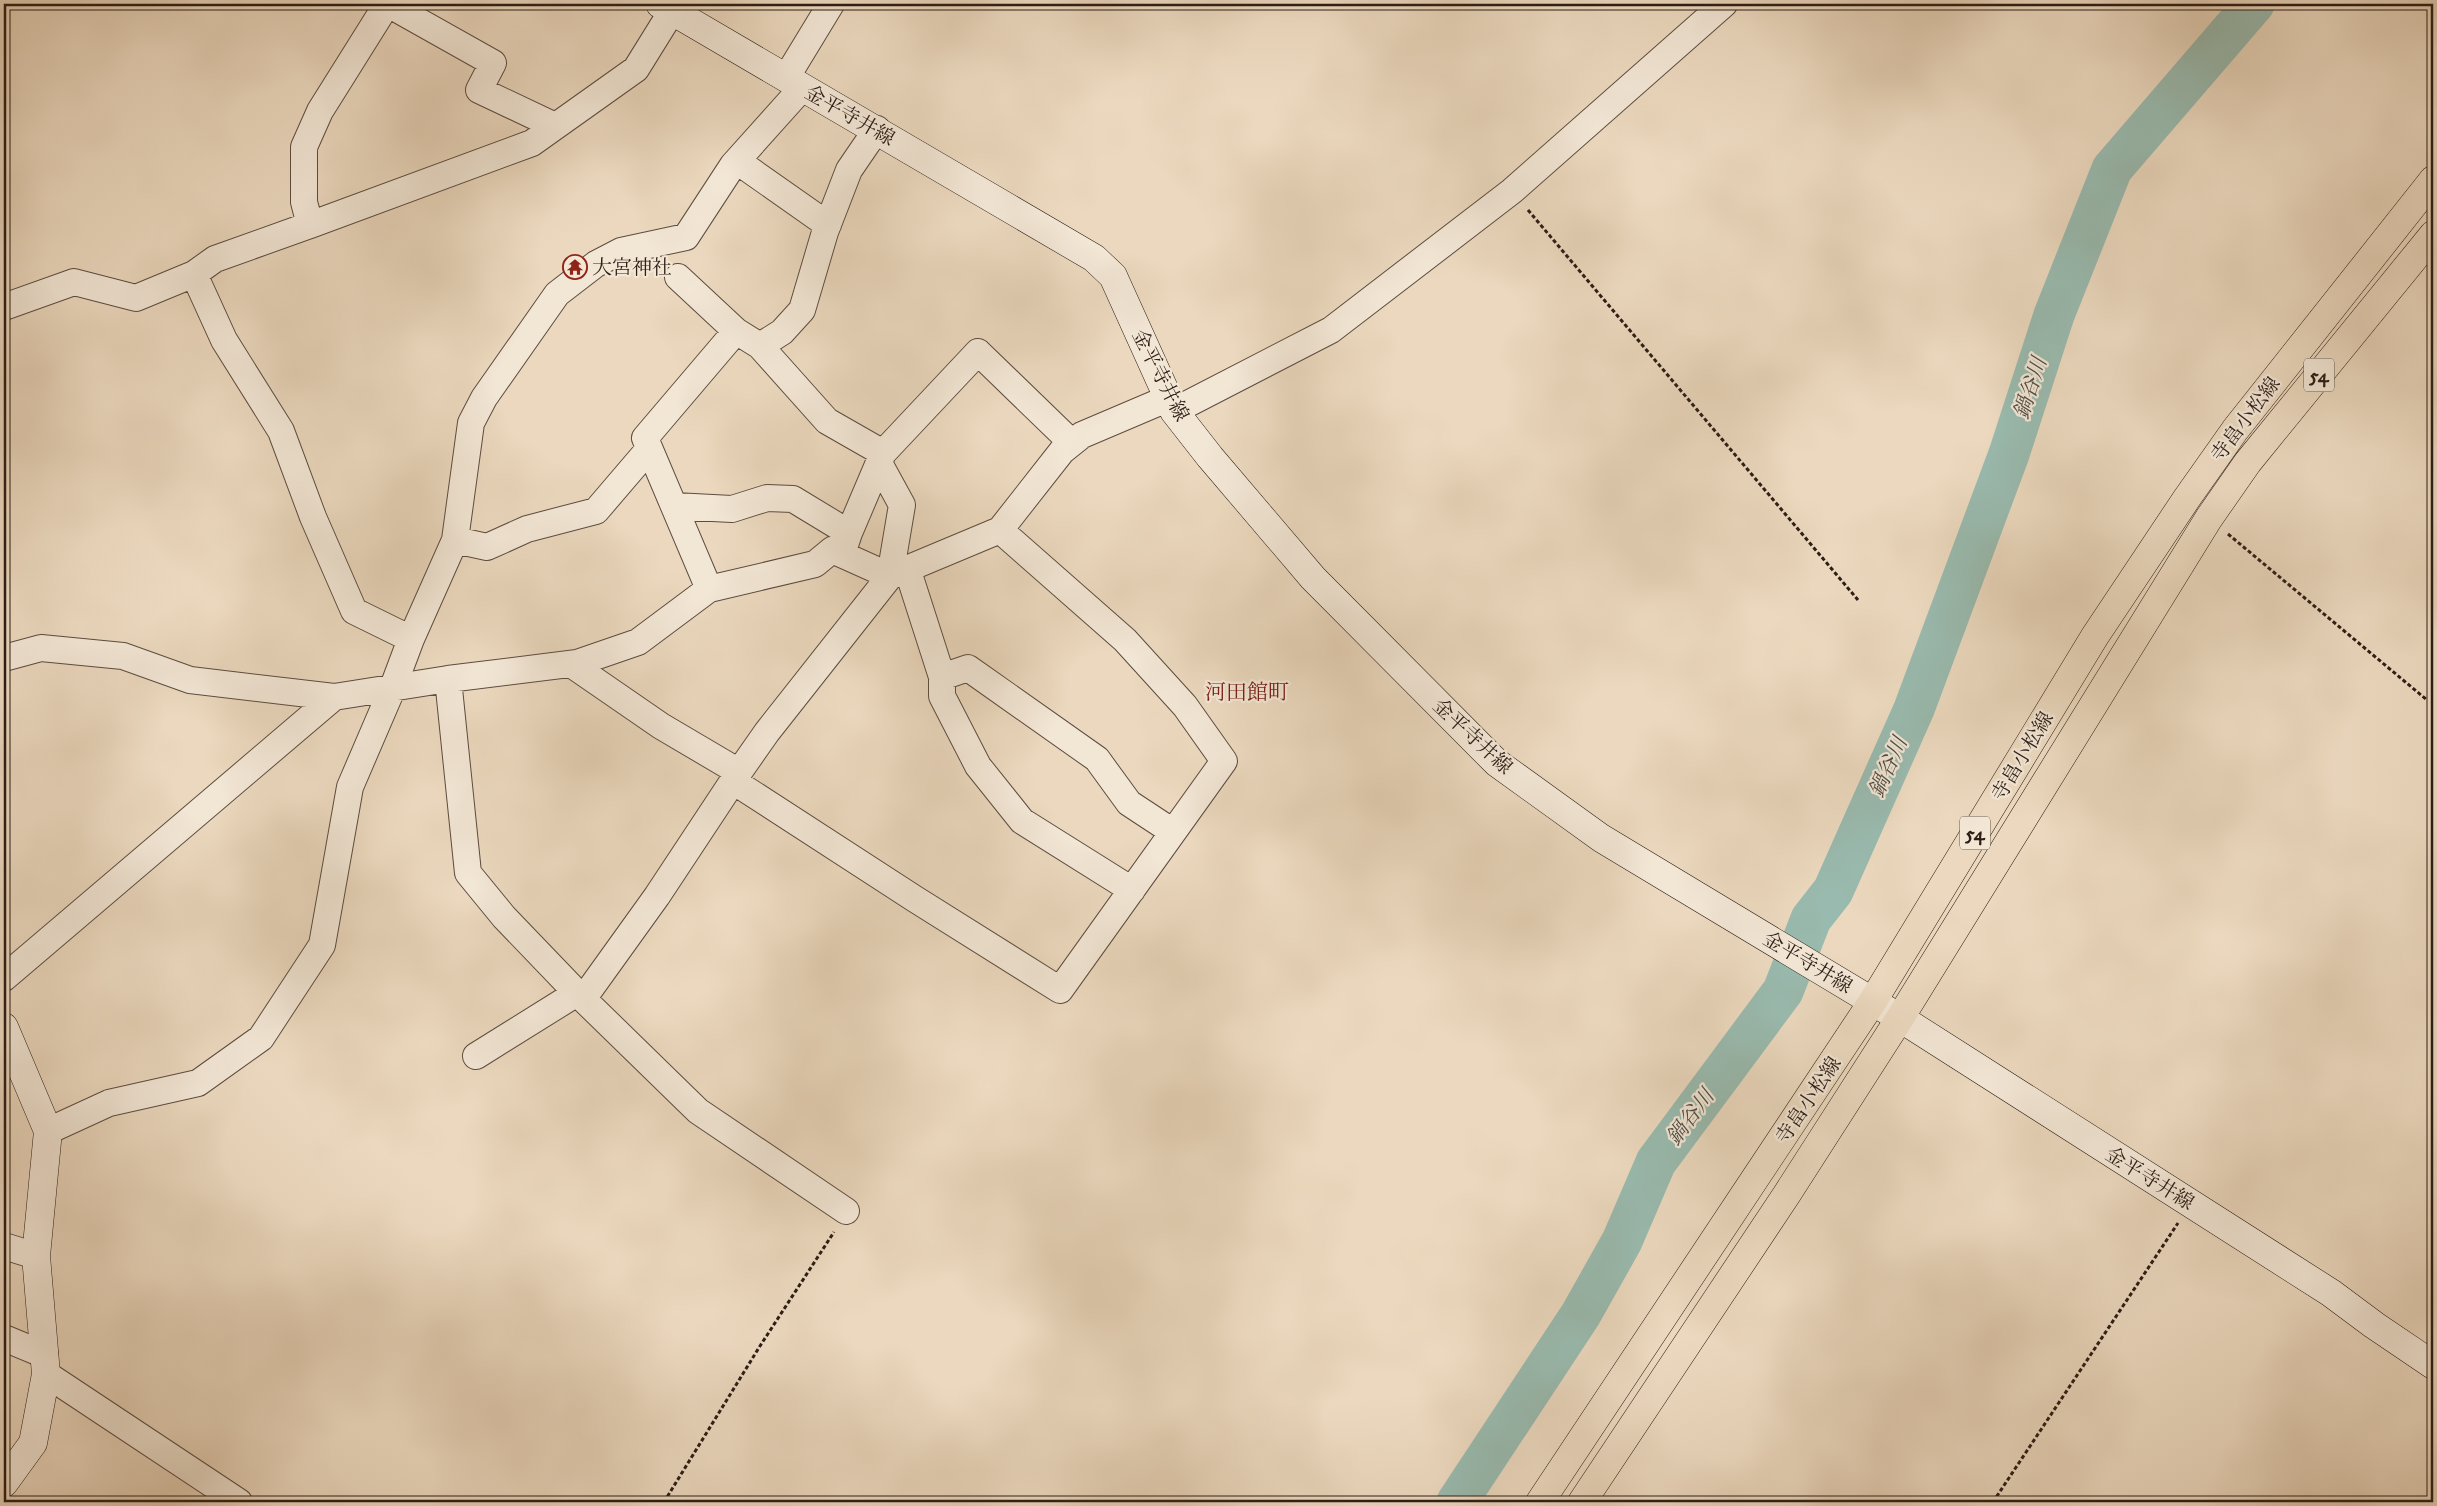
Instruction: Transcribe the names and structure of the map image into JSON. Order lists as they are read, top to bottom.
{
  "streets": {
    "main road": ["金平寺井線", "54", "寺畠小松線"]
  },
  "crossings": [
    ["金平寺井線", "寺畠小松線"]
  ],
  "districts": ["河田館町"],
  "water": ["鍋谷川"],
  "places": {
    "temple": ["大宮神社"]
  }
}
